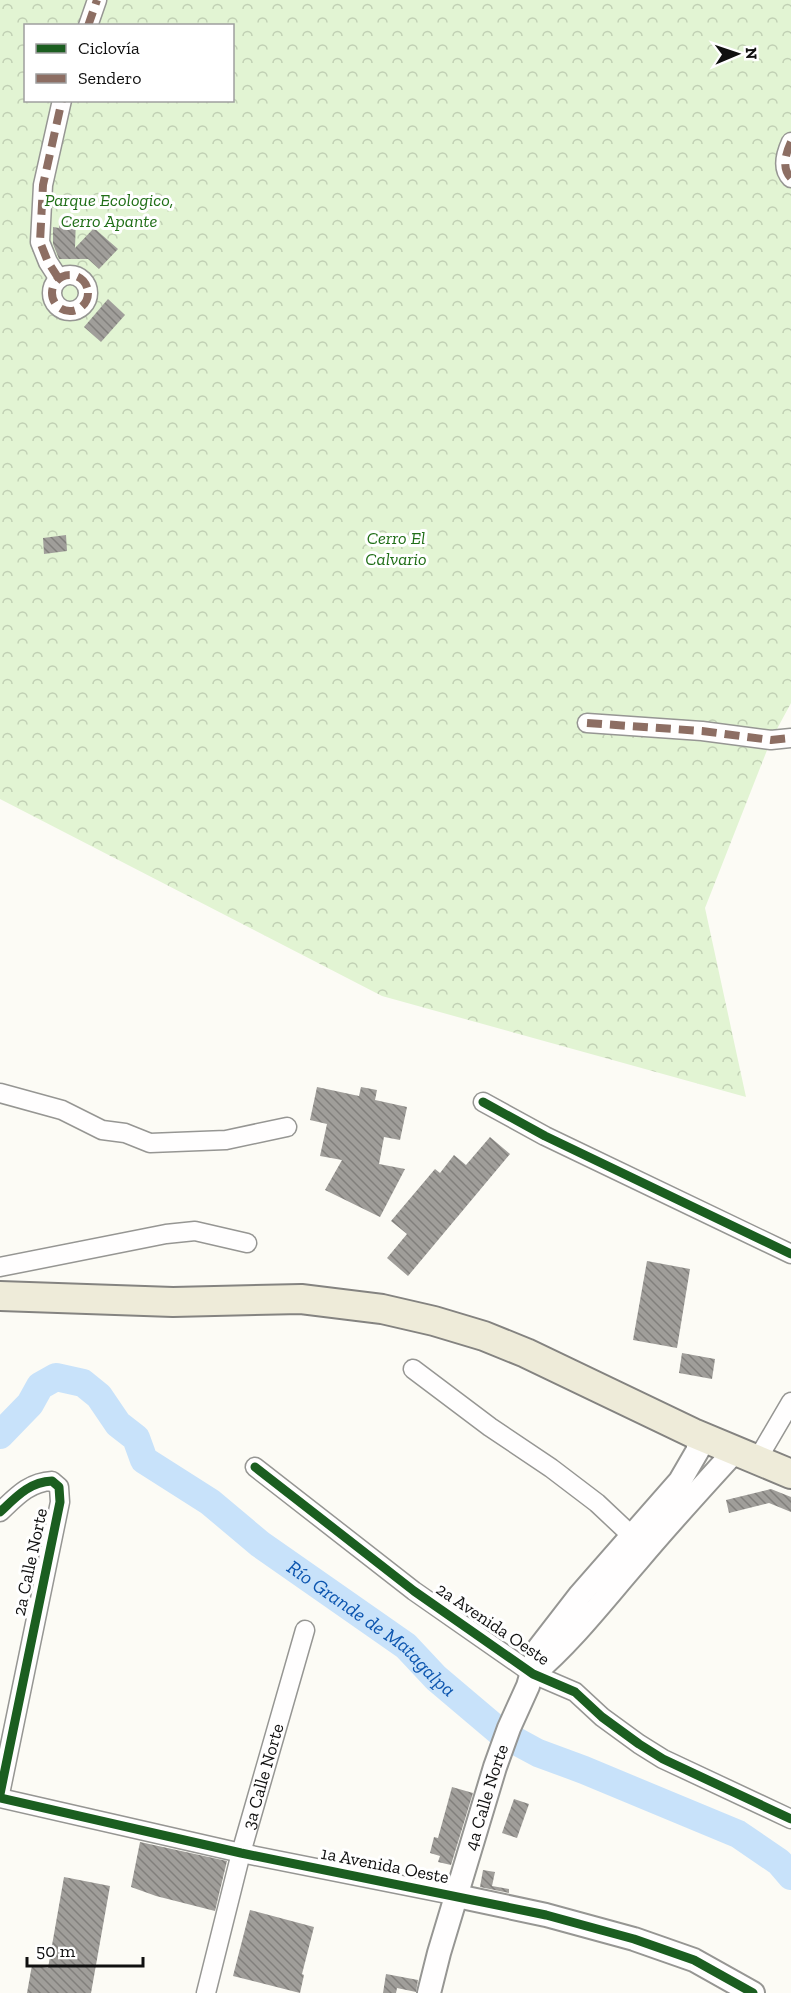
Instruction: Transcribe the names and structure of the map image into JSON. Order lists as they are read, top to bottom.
{
  "streets": {
    "street": [
      "2a Calle Norte",
      "2a Avenida Oeste",
      "3a Calle Norte",
      "4a Calle Norte",
      "1a Avenida Oeste"
    ]
  },
  "crossings": [
    ["2a Calle Norte", "1a Avenida Oeste"],
    ["2a Avenida Oeste", "4a Calle Norte"],
    ["3a Calle Norte", "1a Avenida Oeste"],
    ["4a Calle Norte", "1a Avenida Oeste"]
  ],
  "water": ["Río Grande de Matagalpa"],
  "parks": ["Parque Ecologico, Cerro Apante", "Cerro El Calvario"],
  "legend": ["Ciclovía", "Sendero"],
  "scale_bar": "50 m",
  "north": "right"
}
